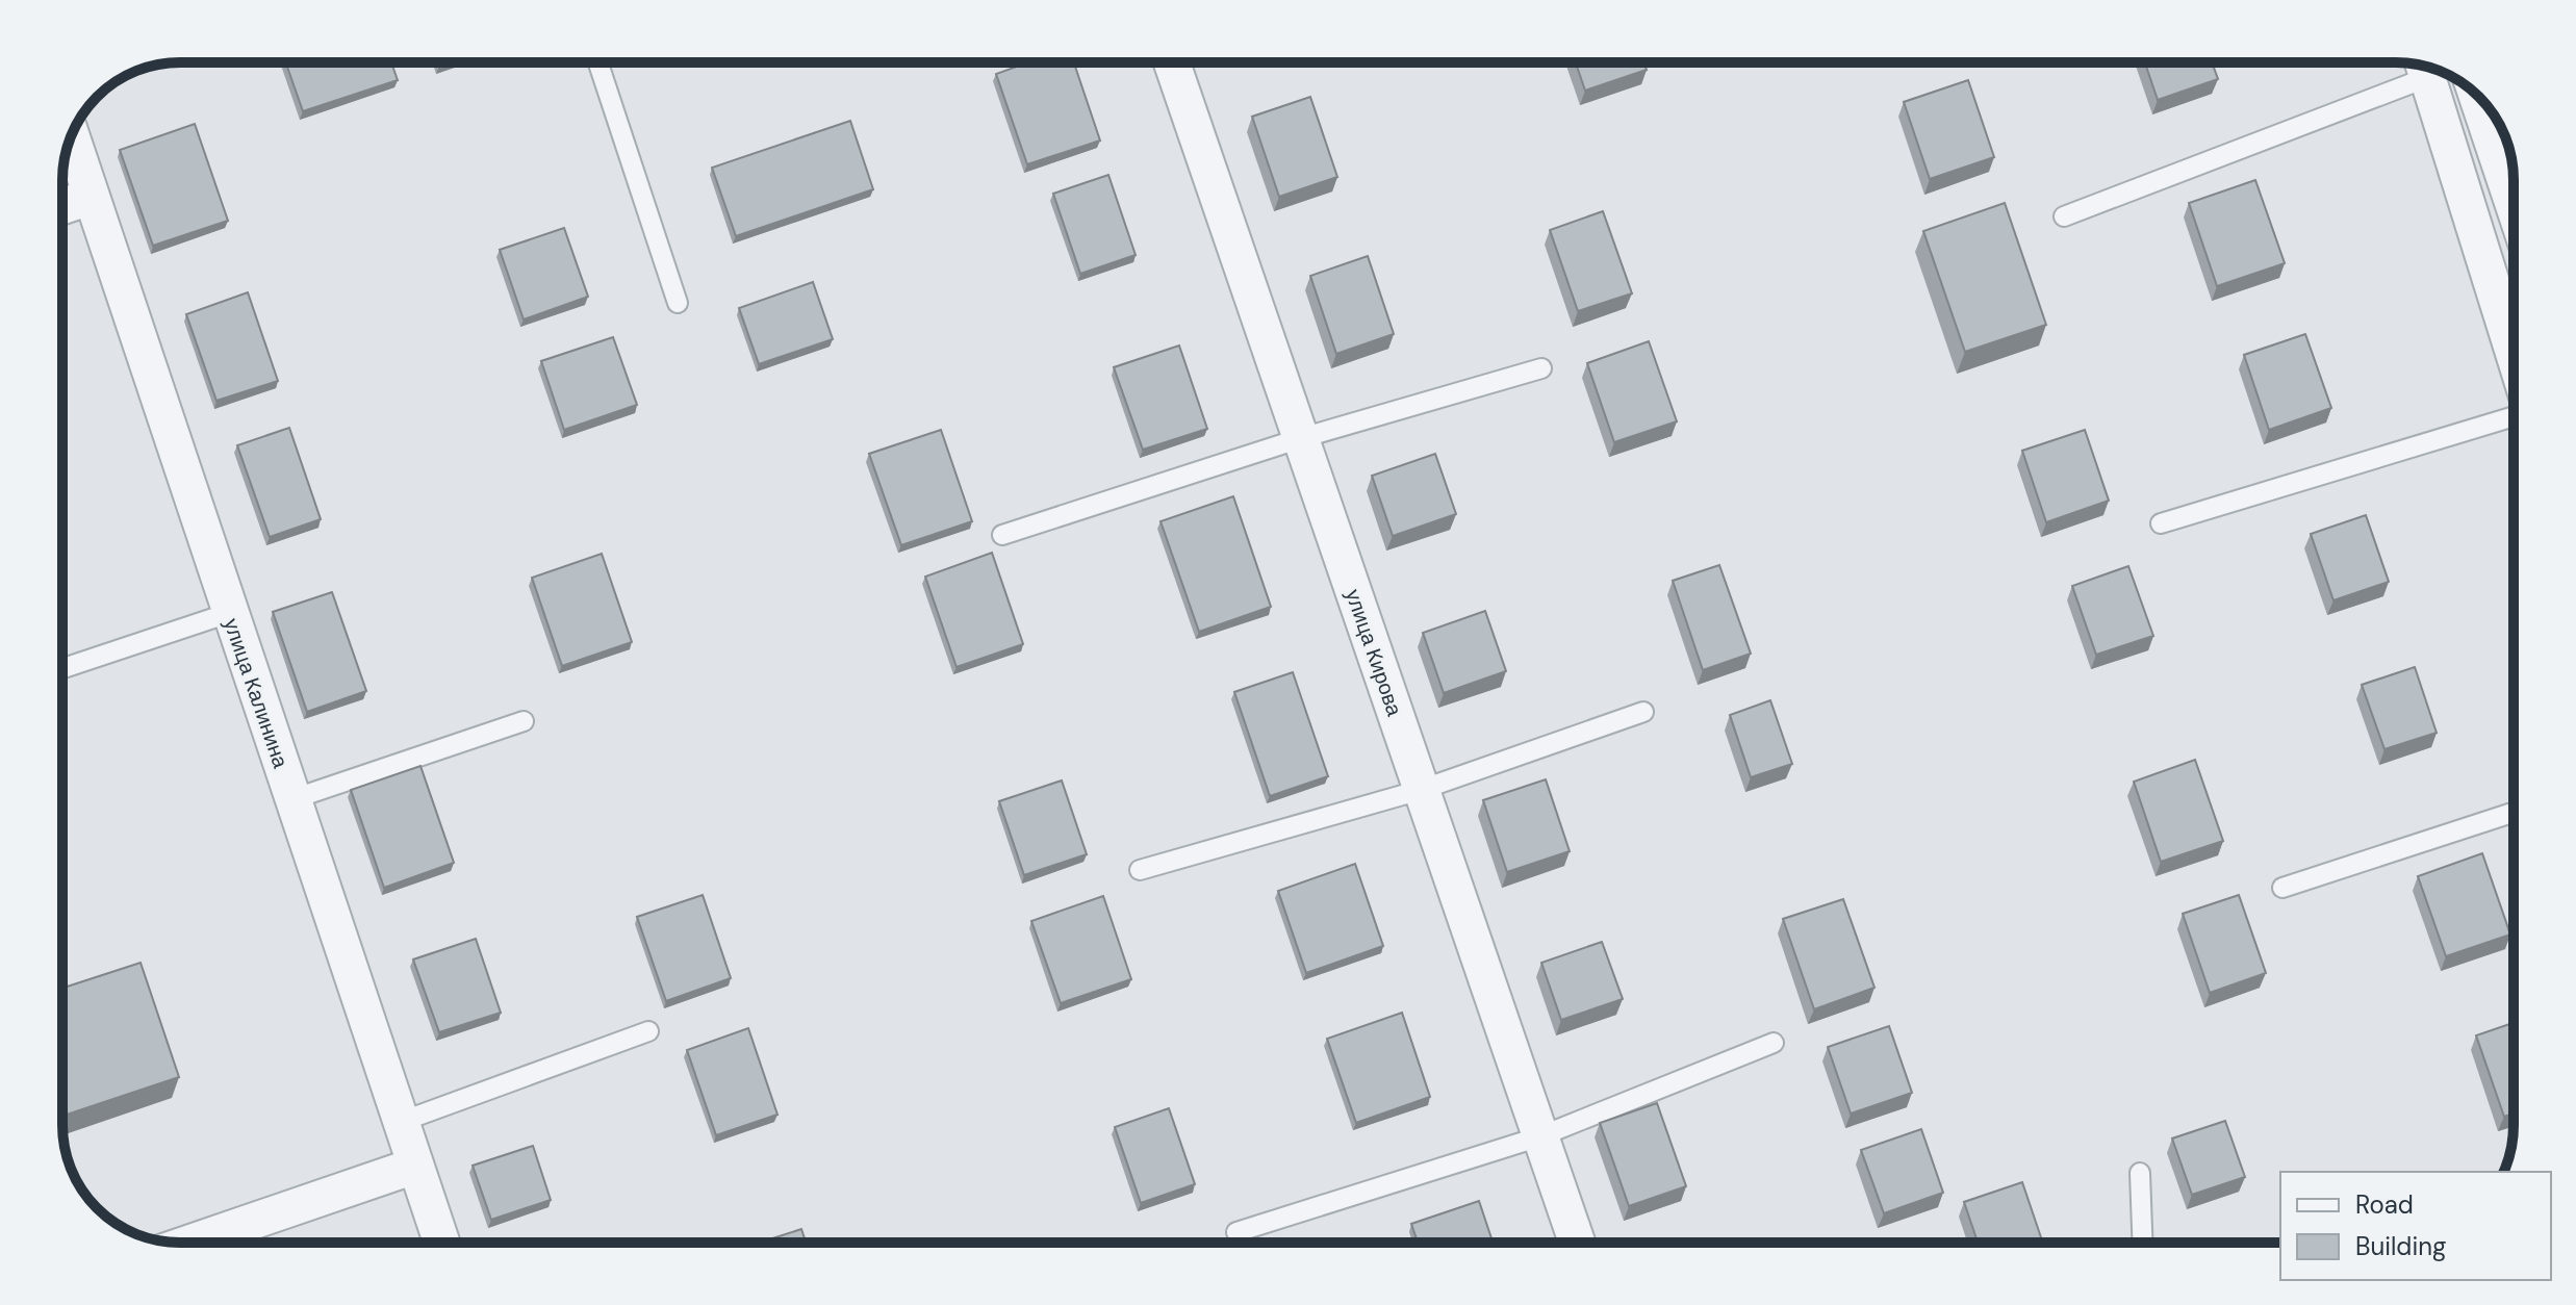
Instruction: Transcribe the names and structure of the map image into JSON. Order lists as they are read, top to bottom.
{
  "streets": {
    "street": ["улица Кирова", "улица Калинина"]
  },
  "legend": ["Road", "Building"]
}
